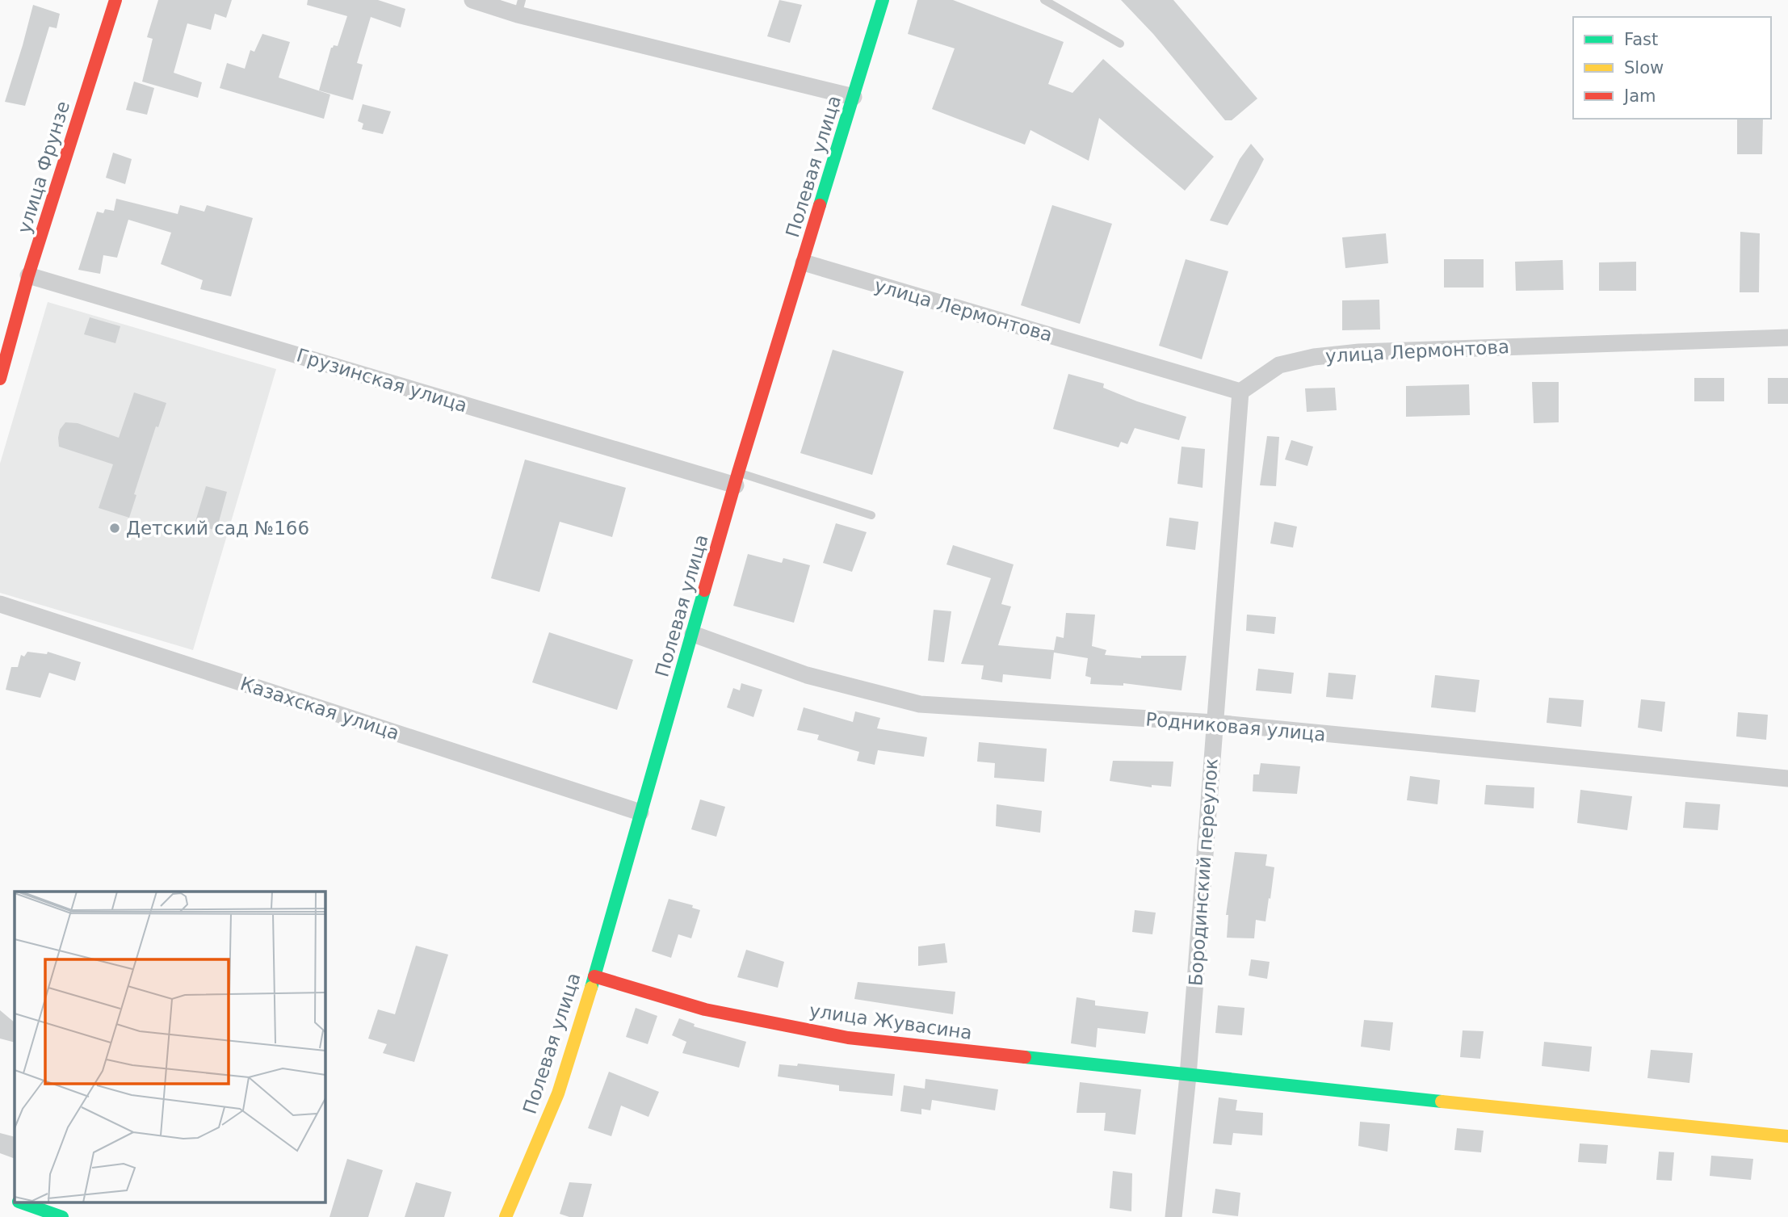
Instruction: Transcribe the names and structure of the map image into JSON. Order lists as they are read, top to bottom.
{
  "streets": {
    "street": [
      "Полевая улица",
      "улица Фрунзе",
      "улица Лермонтова",
      "Грузинская улица",
      "Казахская улица",
      "Родниковая улица",
      "Бородинский переулок",
      "улица Жувасина"
    ]
  },
  "crossings": [
    ["Полевая улица", "улица Лермонтова"],
    ["Полевая улица", "Грузинская улица"],
    ["Полевая улица", "Казахская улица"],
    ["Полевая улица", "Родниковая улица"],
    ["Полевая улица", "улица Жувасина"],
    ["улица Фрунзе", "Грузинская улица"],
    ["улица Лермонтова", "Бородинский переулок"],
    ["Родниковая улица", "Бородинский переулок"],
    ["Бородинский переулок", "улица Жувасина"]
  ],
  "places": ["Детский сад №166"],
  "legend": ["Fast", "Slow", "Jam"]
}
